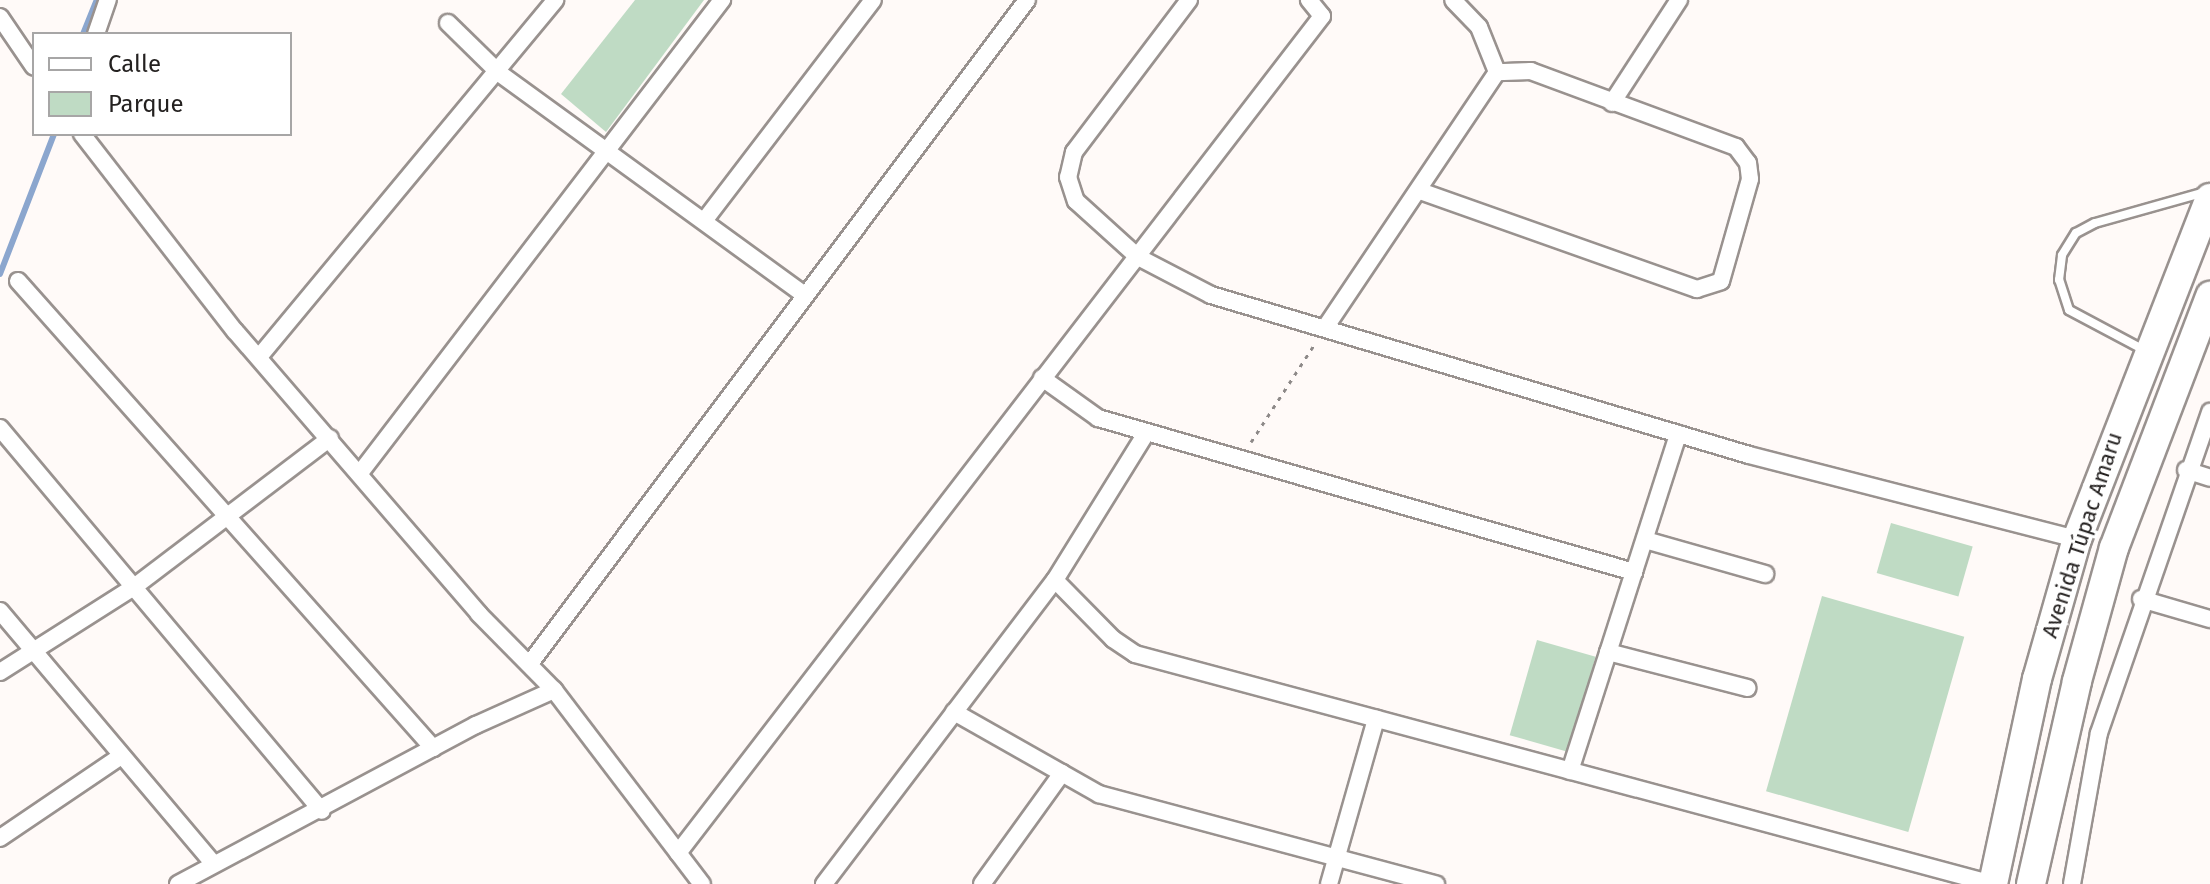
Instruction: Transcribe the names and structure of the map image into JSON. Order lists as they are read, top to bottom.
{
  "streets": {
    "highway": ["Avenida Túpac Amaru"]
  },
  "legend": ["Calle", "Parque"]
}
